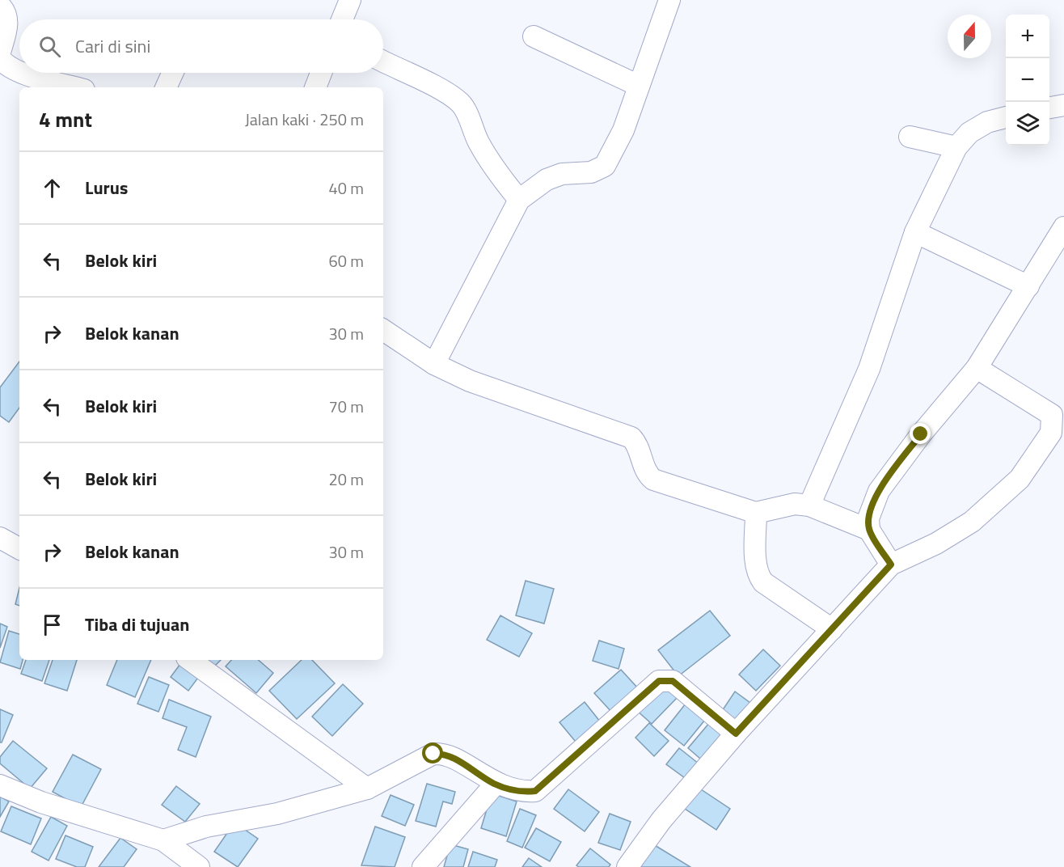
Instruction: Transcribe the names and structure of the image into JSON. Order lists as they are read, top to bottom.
{
  "north": "top",
  "page": {
    "map_buttons": ["+", "−"],
    "search": "Cari di sini",
    "heading": ["4 mnt", "Jalan kaki · 250 m"],
    "list": [
      ["Lurus", "40 m"],
      ["Belok kiri", "60 m"],
      ["Belok kanan", "30 m"],
      ["Belok kiri", "70 m"],
      ["Belok kiri", "20 m"],
      ["Belok kanan", "30 m"],
      "Tiba di tujuan"
    ]
  }
}
